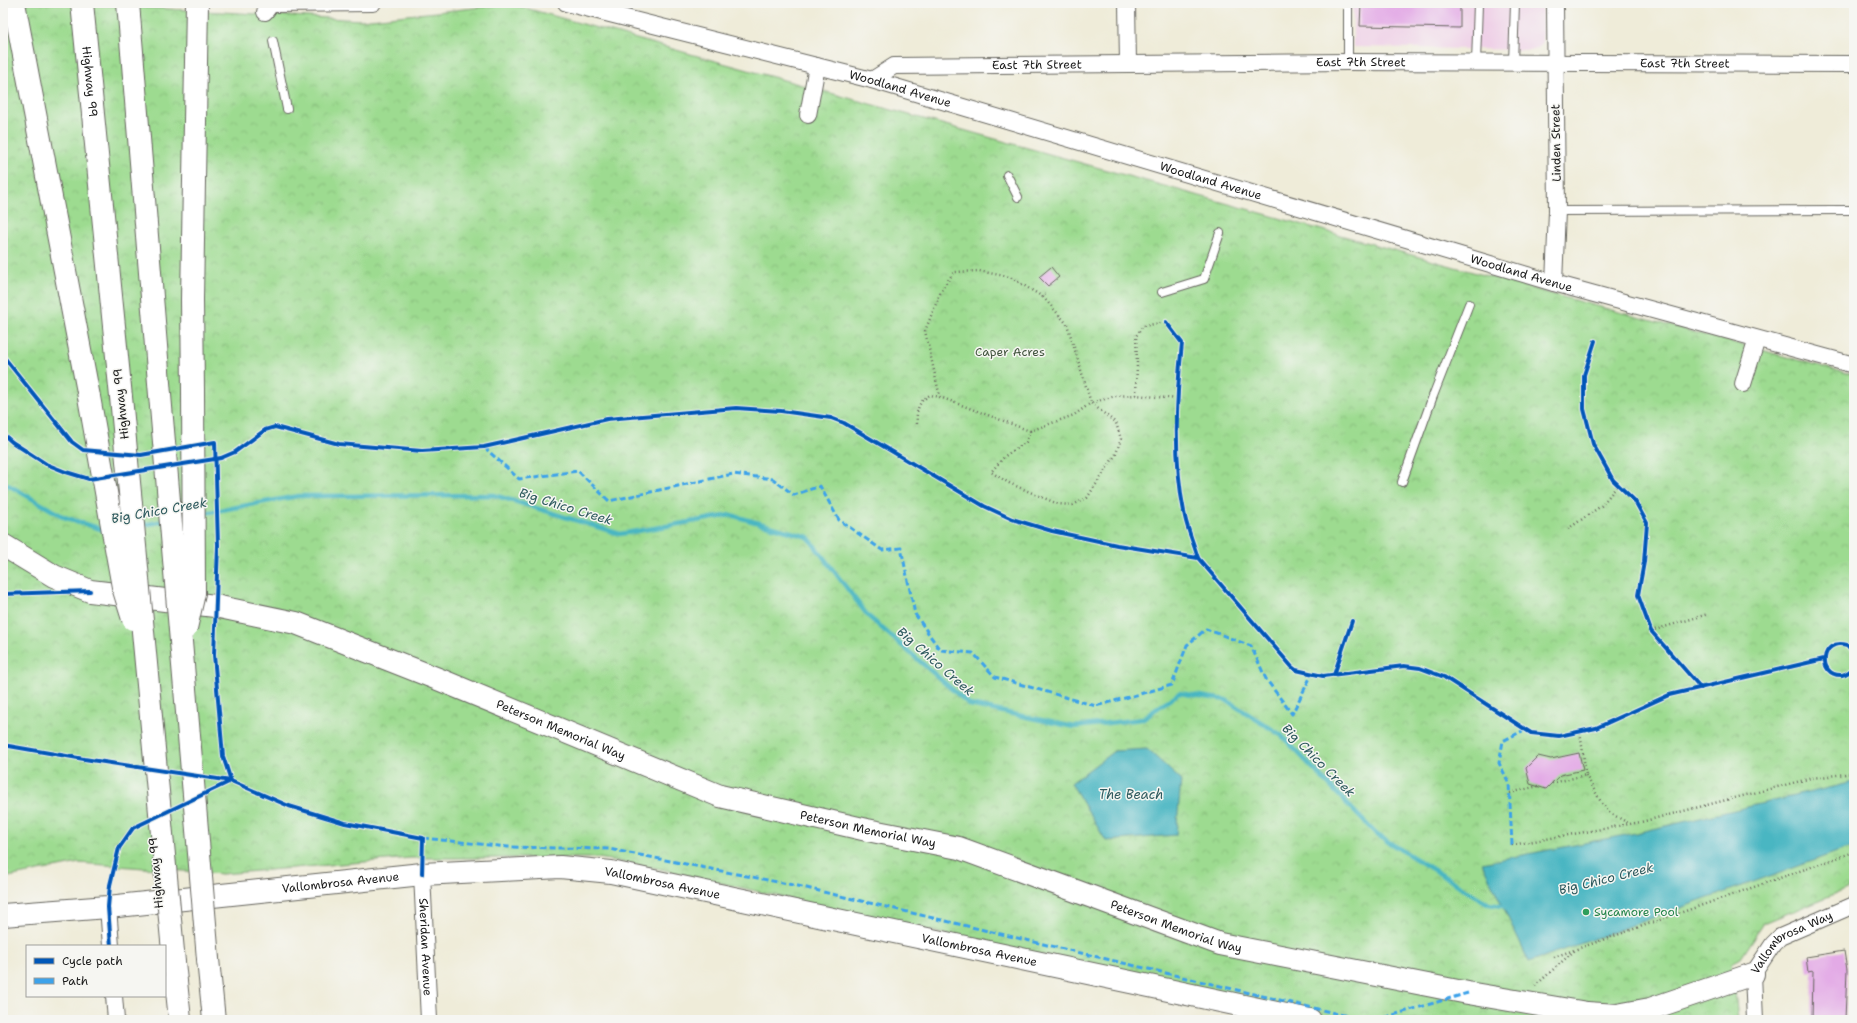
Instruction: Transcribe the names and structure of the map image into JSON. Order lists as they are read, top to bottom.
{
  "streets": {
    "main road": ["Highway 99", "Peterson Memorial Way", "Vallombrosa Avenue"],
    "street": [
      "East 7th Street",
      "Woodland Avenue",
      "Linden Street",
      "Vallombrosa Way",
      "Sheridan Avenue"
    ]
  },
  "crossings": [
    ["East 7th Street", "Woodland Avenue"],
    ["East 7th Street", "Linden Street"],
    ["Woodland Avenue", "Linden Street"],
    ["Peterson Memorial Way", "Vallombrosa Way"],
    ["Vallombrosa Avenue", "Sheridan Avenue"]
  ],
  "water": ["Big Chico Creek", "The Beach"],
  "parks": ["Caper Acres"],
  "places": ["Sycamore Pool"],
  "legend": ["Cycle path", "Path"]
}
